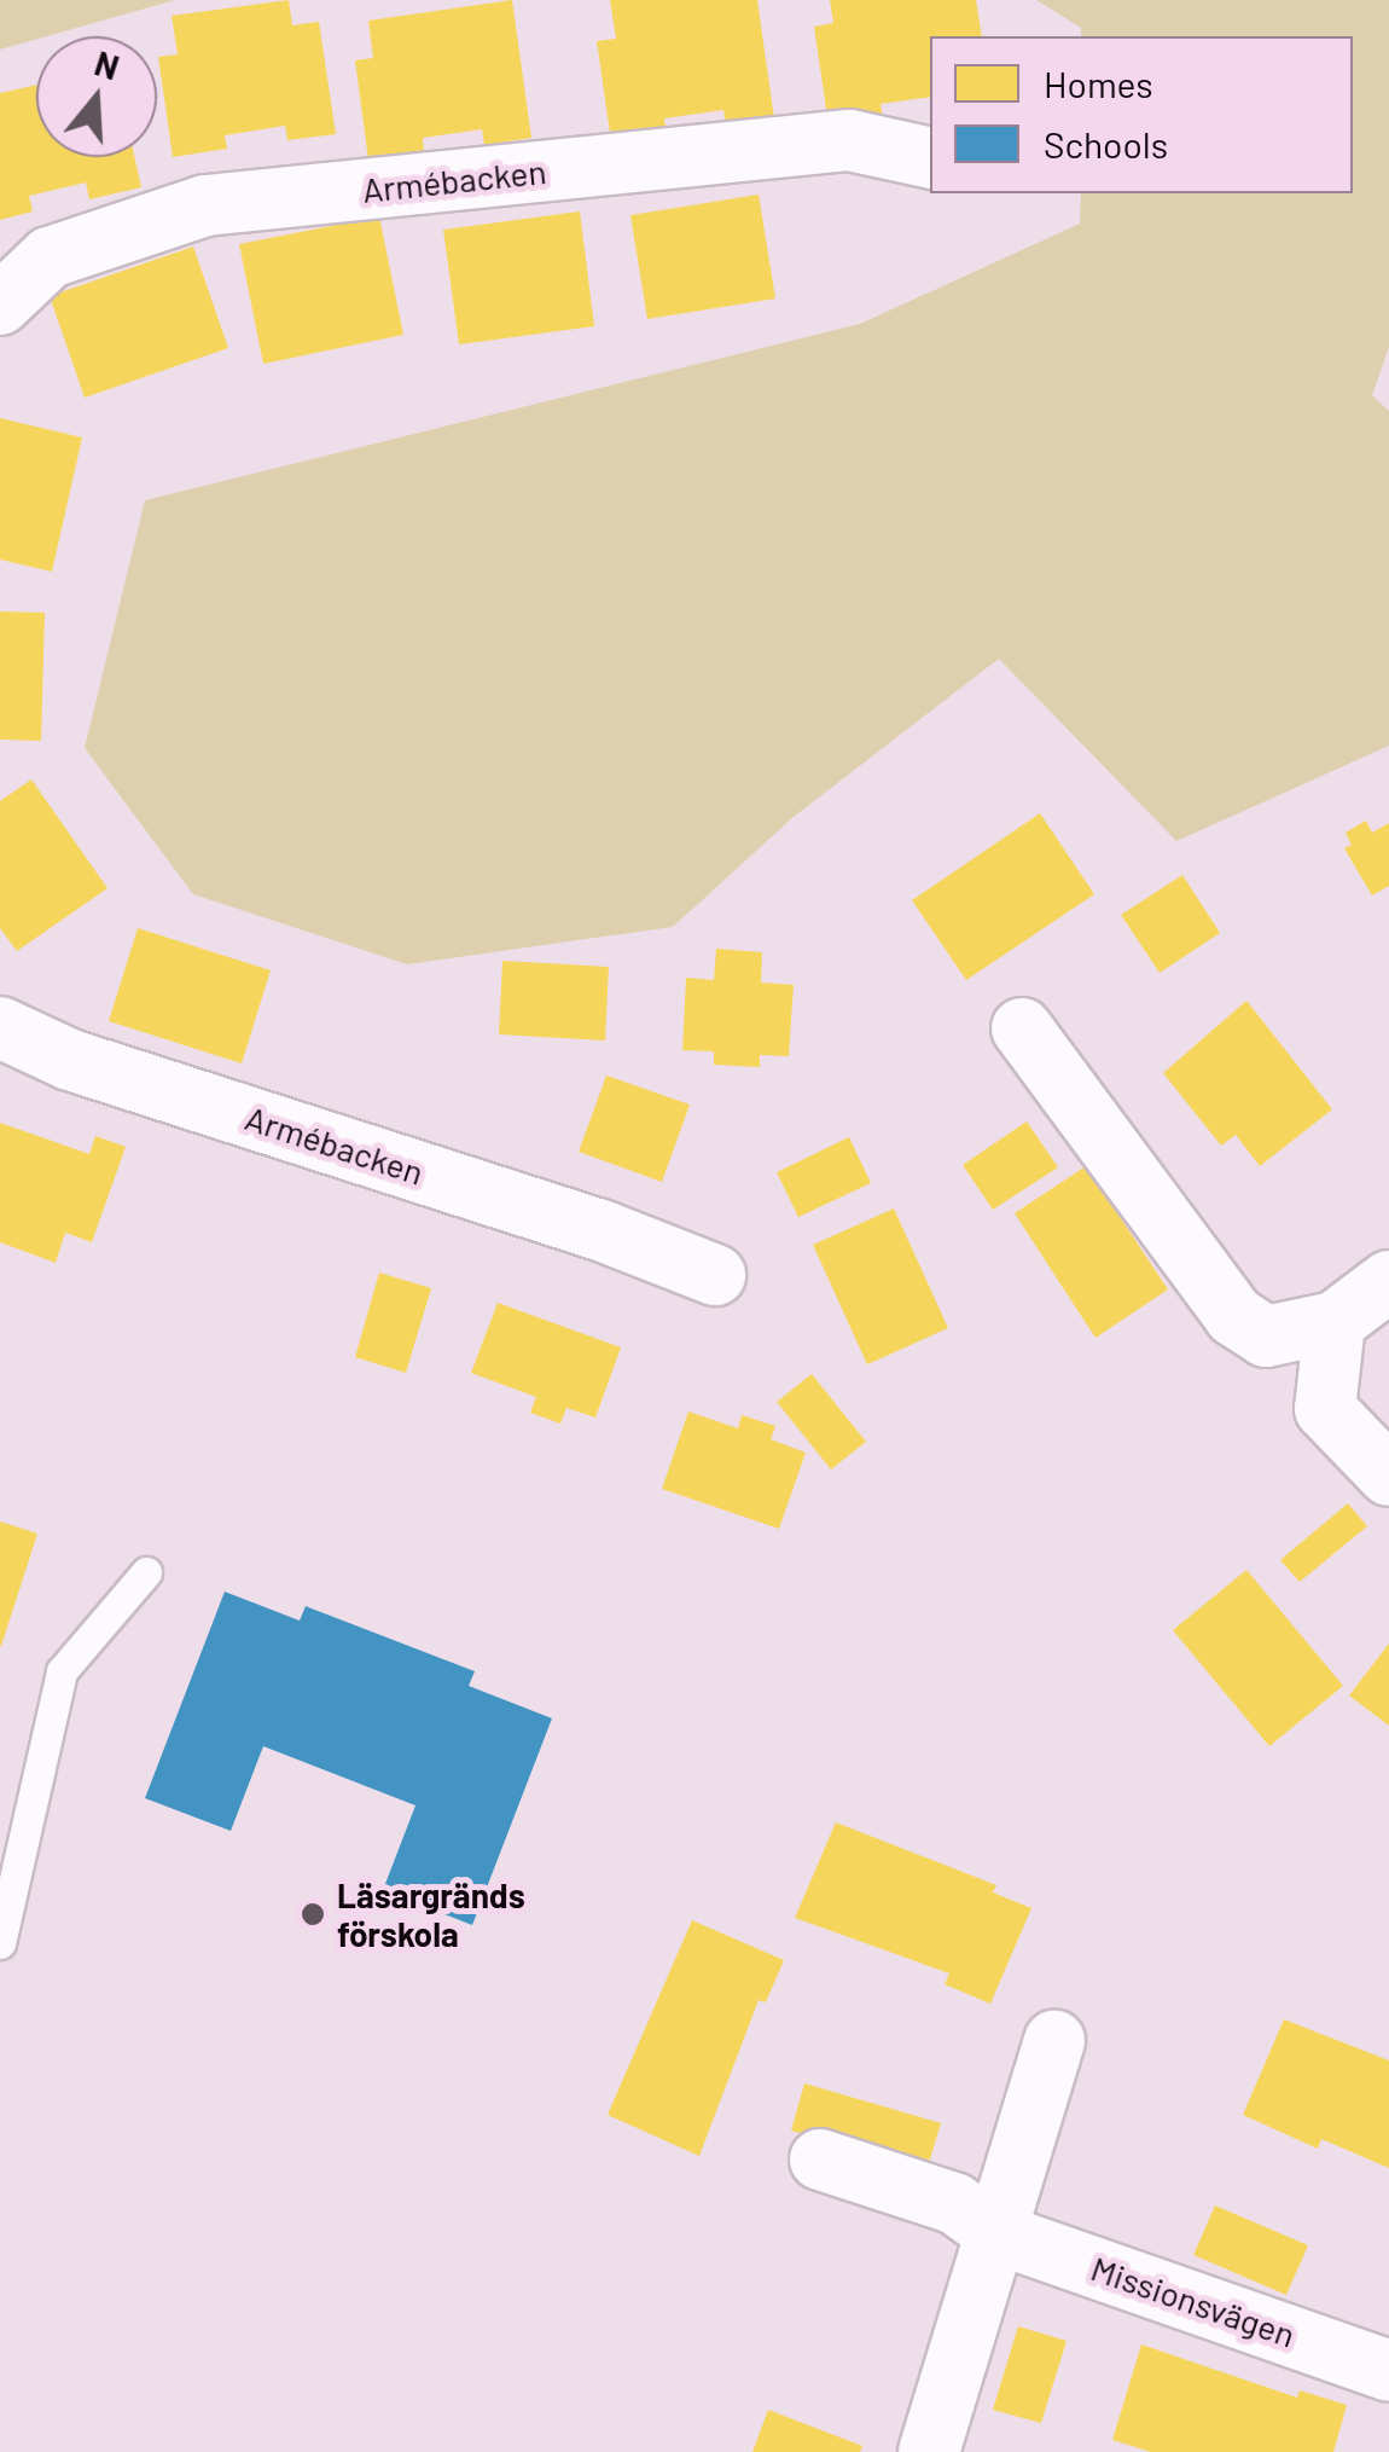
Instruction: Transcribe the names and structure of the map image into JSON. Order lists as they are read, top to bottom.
{
  "streets": {
    "street": ["Armébacken", "Missionsvägen"]
  },
  "places": ["Läsargränds förskola"],
  "legend": ["Homes", "Schools"],
  "north": "top"
}
